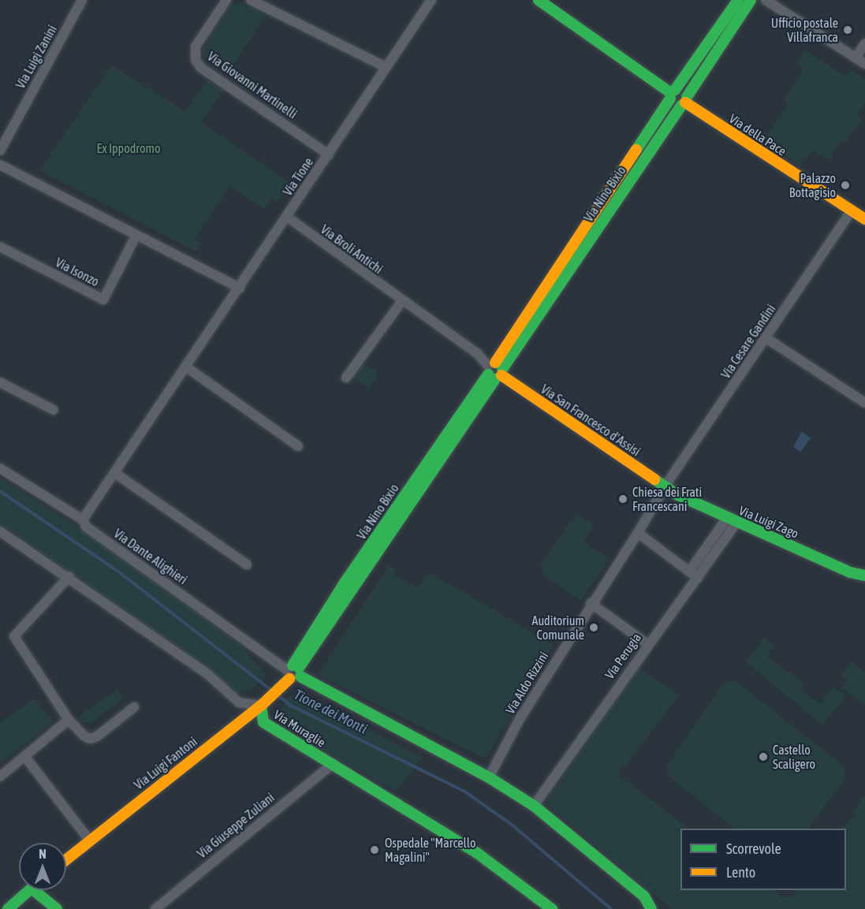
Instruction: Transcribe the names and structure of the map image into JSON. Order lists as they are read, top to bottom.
{
  "streets": {
    "street": [
      "Via Luigi Zanini",
      "Via Giovanni Martinelli",
      "Via della Pace",
      "Via Tione",
      "Via Nino Bixio",
      "Via Broli Antichi",
      "Via Isonzo",
      "Via Cesare Gandini",
      "Via San Francesco d'Assisi",
      "Via Luigi Zago",
      "Via Dante Alighieri",
      "Via Perugia",
      "Via Aldo Rizzini",
      "Via Muraglie",
      "Via Luigi Fantoni",
      "Via Giuseppe Zuliani"
    ]
  },
  "crossings": [
    ["Via Giovanni Martinelli", "Via Tione"],
    ["Via della Pace", "Via Nino Bixio"],
    ["Via della Pace", "Via Cesare Gandini"],
    ["Via Tione", "Via Broli Antichi"],
    ["Via Tione", "Via Dante Alighieri"],
    ["Via Nino Bixio", "Via Broli Antichi"],
    ["Via Nino Bixio", "Via San Francesco d'Assisi"],
    ["Via Nino Bixio", "Via Dante Alighieri"],
    ["Via Nino Bixio", "Via Luigi Fantoni"],
    ["Via Broli Antichi", "Via San Francesco d'Assisi"],
    ["Via Cesare Gandini", "Via San Francesco d'Assisi"],
    ["Via Cesare Gandini", "Via Luigi Zago"],
    ["Via Cesare Gandini", "Via Aldo Rizzini"],
    ["Via San Francesco d'Assisi", "Via Luigi Zago"],
    ["Via San Francesco d'Assisi", "Via Aldo Rizzini"],
    ["Via Luigi Zago", "Via Perugia"],
    ["Via Luigi Zago", "Via Aldo Rizzini"],
    ["Via Dante Alighieri", "Via Luigi Fantoni"],
    ["Via Muraglie", "Via Luigi Fantoni"],
    ["Via Muraglie", "Via Giuseppe Zuliani"]
  ],
  "water": ["Tione dei Monti"],
  "parks": ["Ex Ippodromo"],
  "places": [
    "Ufficio postale Villafranca",
    "Palazzo Bottagisio",
    "Chiesa dei Frati Francescani",
    "Auditorium Comunale",
    "Castello Scaligero",
    "Ospedale \"Marcello Magalini\""
  ],
  "legend": ["Scorrevole", "Lento"],
  "north": "top"
}
